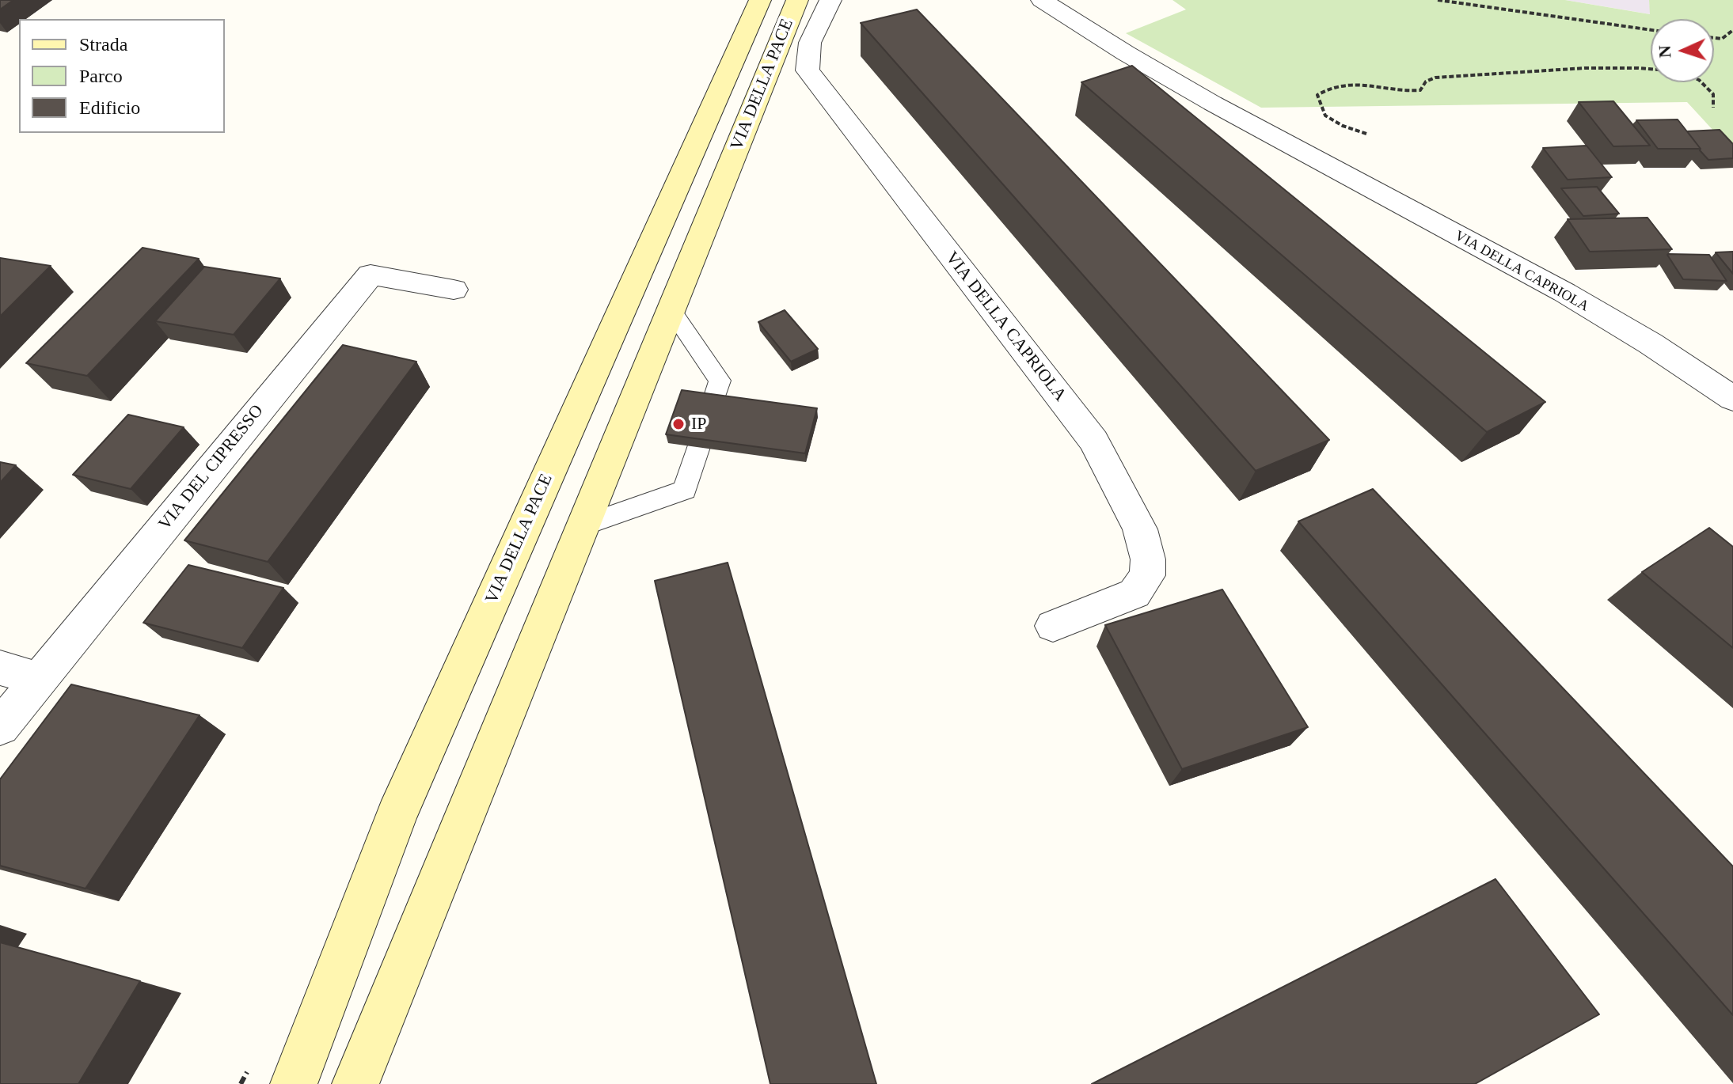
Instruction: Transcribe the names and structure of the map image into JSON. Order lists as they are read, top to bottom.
{
  "streets": {
    "street": ["VIA DELLA PACE", "VIA DELLA CAPRIOLA", "VIA DEL CIPRESSO"]
  },
  "places": ["IP"],
  "legend": ["Strada", "Parco", "Edificio"],
  "north": "left"
}
